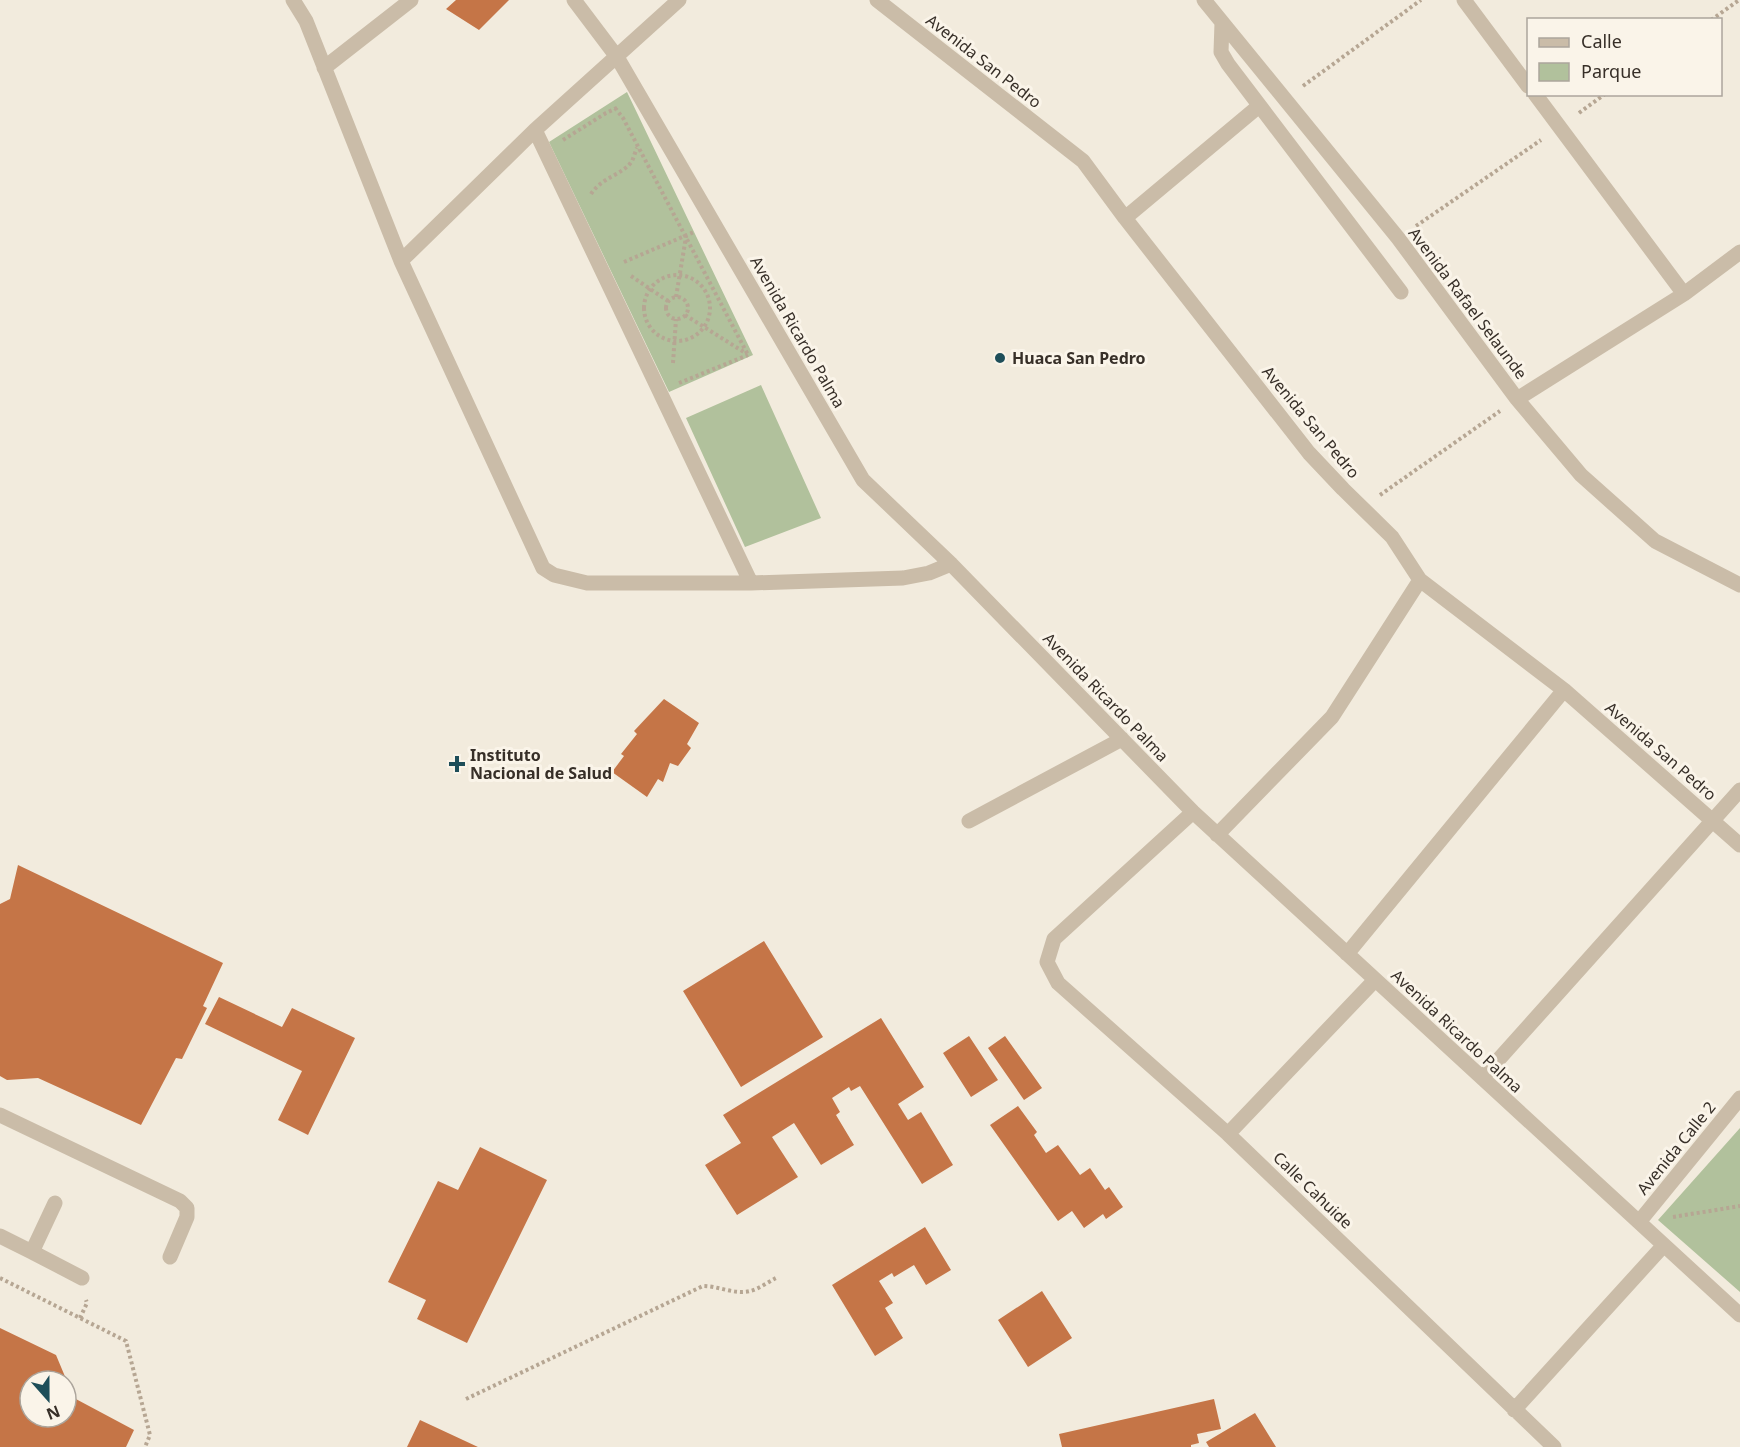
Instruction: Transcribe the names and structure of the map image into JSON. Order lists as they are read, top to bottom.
{
  "streets": {
    "street": [
      "Avenida San Pedro",
      "Avenida Rafael Selaunde",
      "Avenida Ricardo Palma",
      "Avenida Calle 2",
      "Calle Cahuide"
    ]
  },
  "crossings": [
    ["Avenida Ricardo Palma", "Avenida Calle 2"],
    ["Avenida Ricardo Palma", "Calle Cahuide"]
  ],
  "places": {
    "other": ["Huaca San Pedro"],
    "health": ["Instituto Nacional de Salud"]
  },
  "legend": ["Calle", "Parque"],
  "north": "bottom"
}
